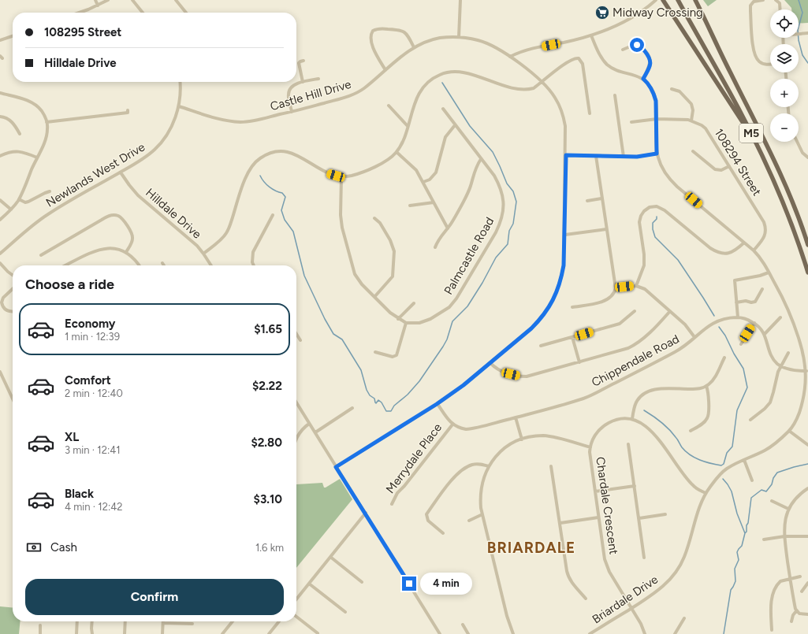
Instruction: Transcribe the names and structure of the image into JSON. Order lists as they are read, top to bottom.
{
  "streets": {
    "main road": ["M5"],
    "street": [
      "Castle Hill Drive",
      "108294 Street",
      "Newlands West Drive",
      "Hilldale Drive",
      "Palmcastle Road",
      "Chippendale Road",
      "Merrydale Place",
      "Chardale Crescent",
      "Briardale Drive"
    ]
  },
  "crossings": [
    ["Castle Hill Drive", "Newlands West Drive"],
    ["108294 Street", "Briardale Drive"],
    ["Newlands West Drive", "Hilldale Drive"],
    ["Chippendale Road", "Merrydale Place"],
    ["Chardale Crescent", "Briardale Drive"]
  ],
  "districts": ["BRIARDALE"],
  "places": {
    "supermarket": ["Midway Crossing"]
  },
  "page": {
    "map_buttons": ["+", "−"],
    "banner": ["108295 Street", "Hilldale Drive"],
    "heading": "Choose a ride",
    "list": [
      {
        "name": "Economy",
        "note": "1 min · 12:39",
        "value": "$1.65"
      },
      {
        "name": "Comfort",
        "note": "2 min · 12:40",
        "value": "$2.22"
      },
      {
        "name": "XL",
        "note": "3 min · 12:41",
        "value": "$2.80"
      },
      {
        "name": "Black",
        "note": "4 min · 12:42",
        "value": "$3.10"
      }
    ],
    "pay": ["Cash", "1.6 km"],
    "bubble": "4 min",
    "buttons": "Confirm"
  }
}
